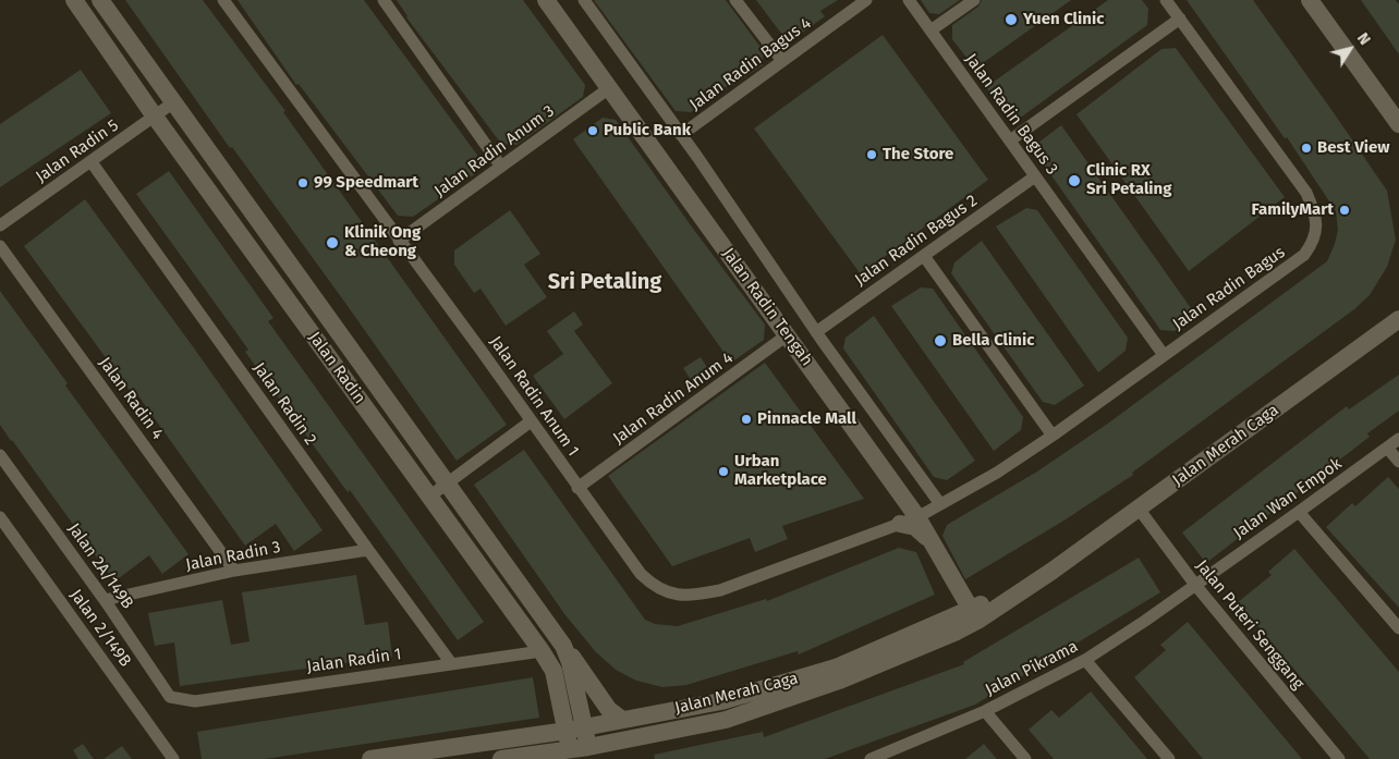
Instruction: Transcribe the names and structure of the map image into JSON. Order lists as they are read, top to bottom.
{
  "streets": {
    "street": [
      "Jalan Radin Bagus 4",
      "Jalan Radin Bagus 3",
      "Jalan Radin 5",
      "Jalan Radin Anum 3",
      "Jalan Radin Bagus 2",
      "Jalan Radin Bagus",
      "Jalan Radin Tengah",
      "Jalan Radin",
      "Jalan Radin Anum 1",
      "Jalan Radin 4",
      "Jalan Radin Anum 4",
      "Jalan Radin 2",
      "Jalan Merah Caga",
      "Jalan Wan Empok",
      "Jalan Radin 3",
      "Jalan 2A/149B",
      "Jalan Puteri Senggang",
      "Jalan 2/149B",
      "Jalan Radin 1",
      "Jalan Pikrama"
    ]
  },
  "crossings": [
    ["Jalan Radin Bagus 4", "Jalan Radin Tengah"],
    ["Jalan Radin Bagus 3", "Jalan Radin Bagus 2"],
    ["Jalan Radin Bagus 3", "Jalan Radin Bagus"],
    ["Jalan Radin 5", "Jalan Radin"],
    ["Jalan Radin 5", "Jalan Radin 2"],
    ["Jalan Radin Anum 3", "Jalan Radin Tengah"],
    ["Jalan Radin Anum 3", "Jalan Radin Anum 1"],
    ["Jalan Radin Bagus 2", "Jalan Radin Tengah"],
    ["Jalan Radin Bagus", "Jalan Radin Tengah"],
    ["Jalan Radin Bagus", "Jalan Radin Anum 1"],
    ["Jalan Radin Tengah", "Jalan Radin Anum 1"],
    ["Jalan Radin Tengah", "Jalan Radin Anum 4"],
    ["Jalan Radin Tengah", "Jalan Merah Caga"],
    ["Jalan Radin", "Jalan Merah Caga"],
    ["Jalan Radin", "Jalan Radin 1"],
    ["Jalan Radin Anum 1", "Jalan Radin Anum 4"],
    ["Jalan Radin 4", "Jalan Radin 3"],
    ["Jalan Radin 2", "Jalan Radin 3"],
    ["Jalan Radin 2", "Jalan Radin 1"],
    ["Jalan Merah Caga", "Jalan Puteri Senggang"],
    ["Jalan Wan Empok", "Jalan Puteri Senggang"],
    ["Jalan Wan Empok", "Jalan Pikrama"],
    ["Jalan Radin 3", "Jalan 2A/149B"],
    ["Jalan 2A/149B", "Jalan Radin 1"],
    ["Jalan Puteri Senggang", "Jalan Pikrama"]
  ],
  "districts": ["Sri Petaling"],
  "places": [
    "Yuen Clinic",
    "Public Bank",
    "Best View",
    "The Store",
    "Clinic RX Sri Petaling",
    "99 Speedmart",
    "FamilyMart",
    "Klinik Ong & Cheong",
    "Bella Clinic",
    "Pinnacle Mall",
    "Urban Marketplace"
  ],
  "north": "top right"
}
